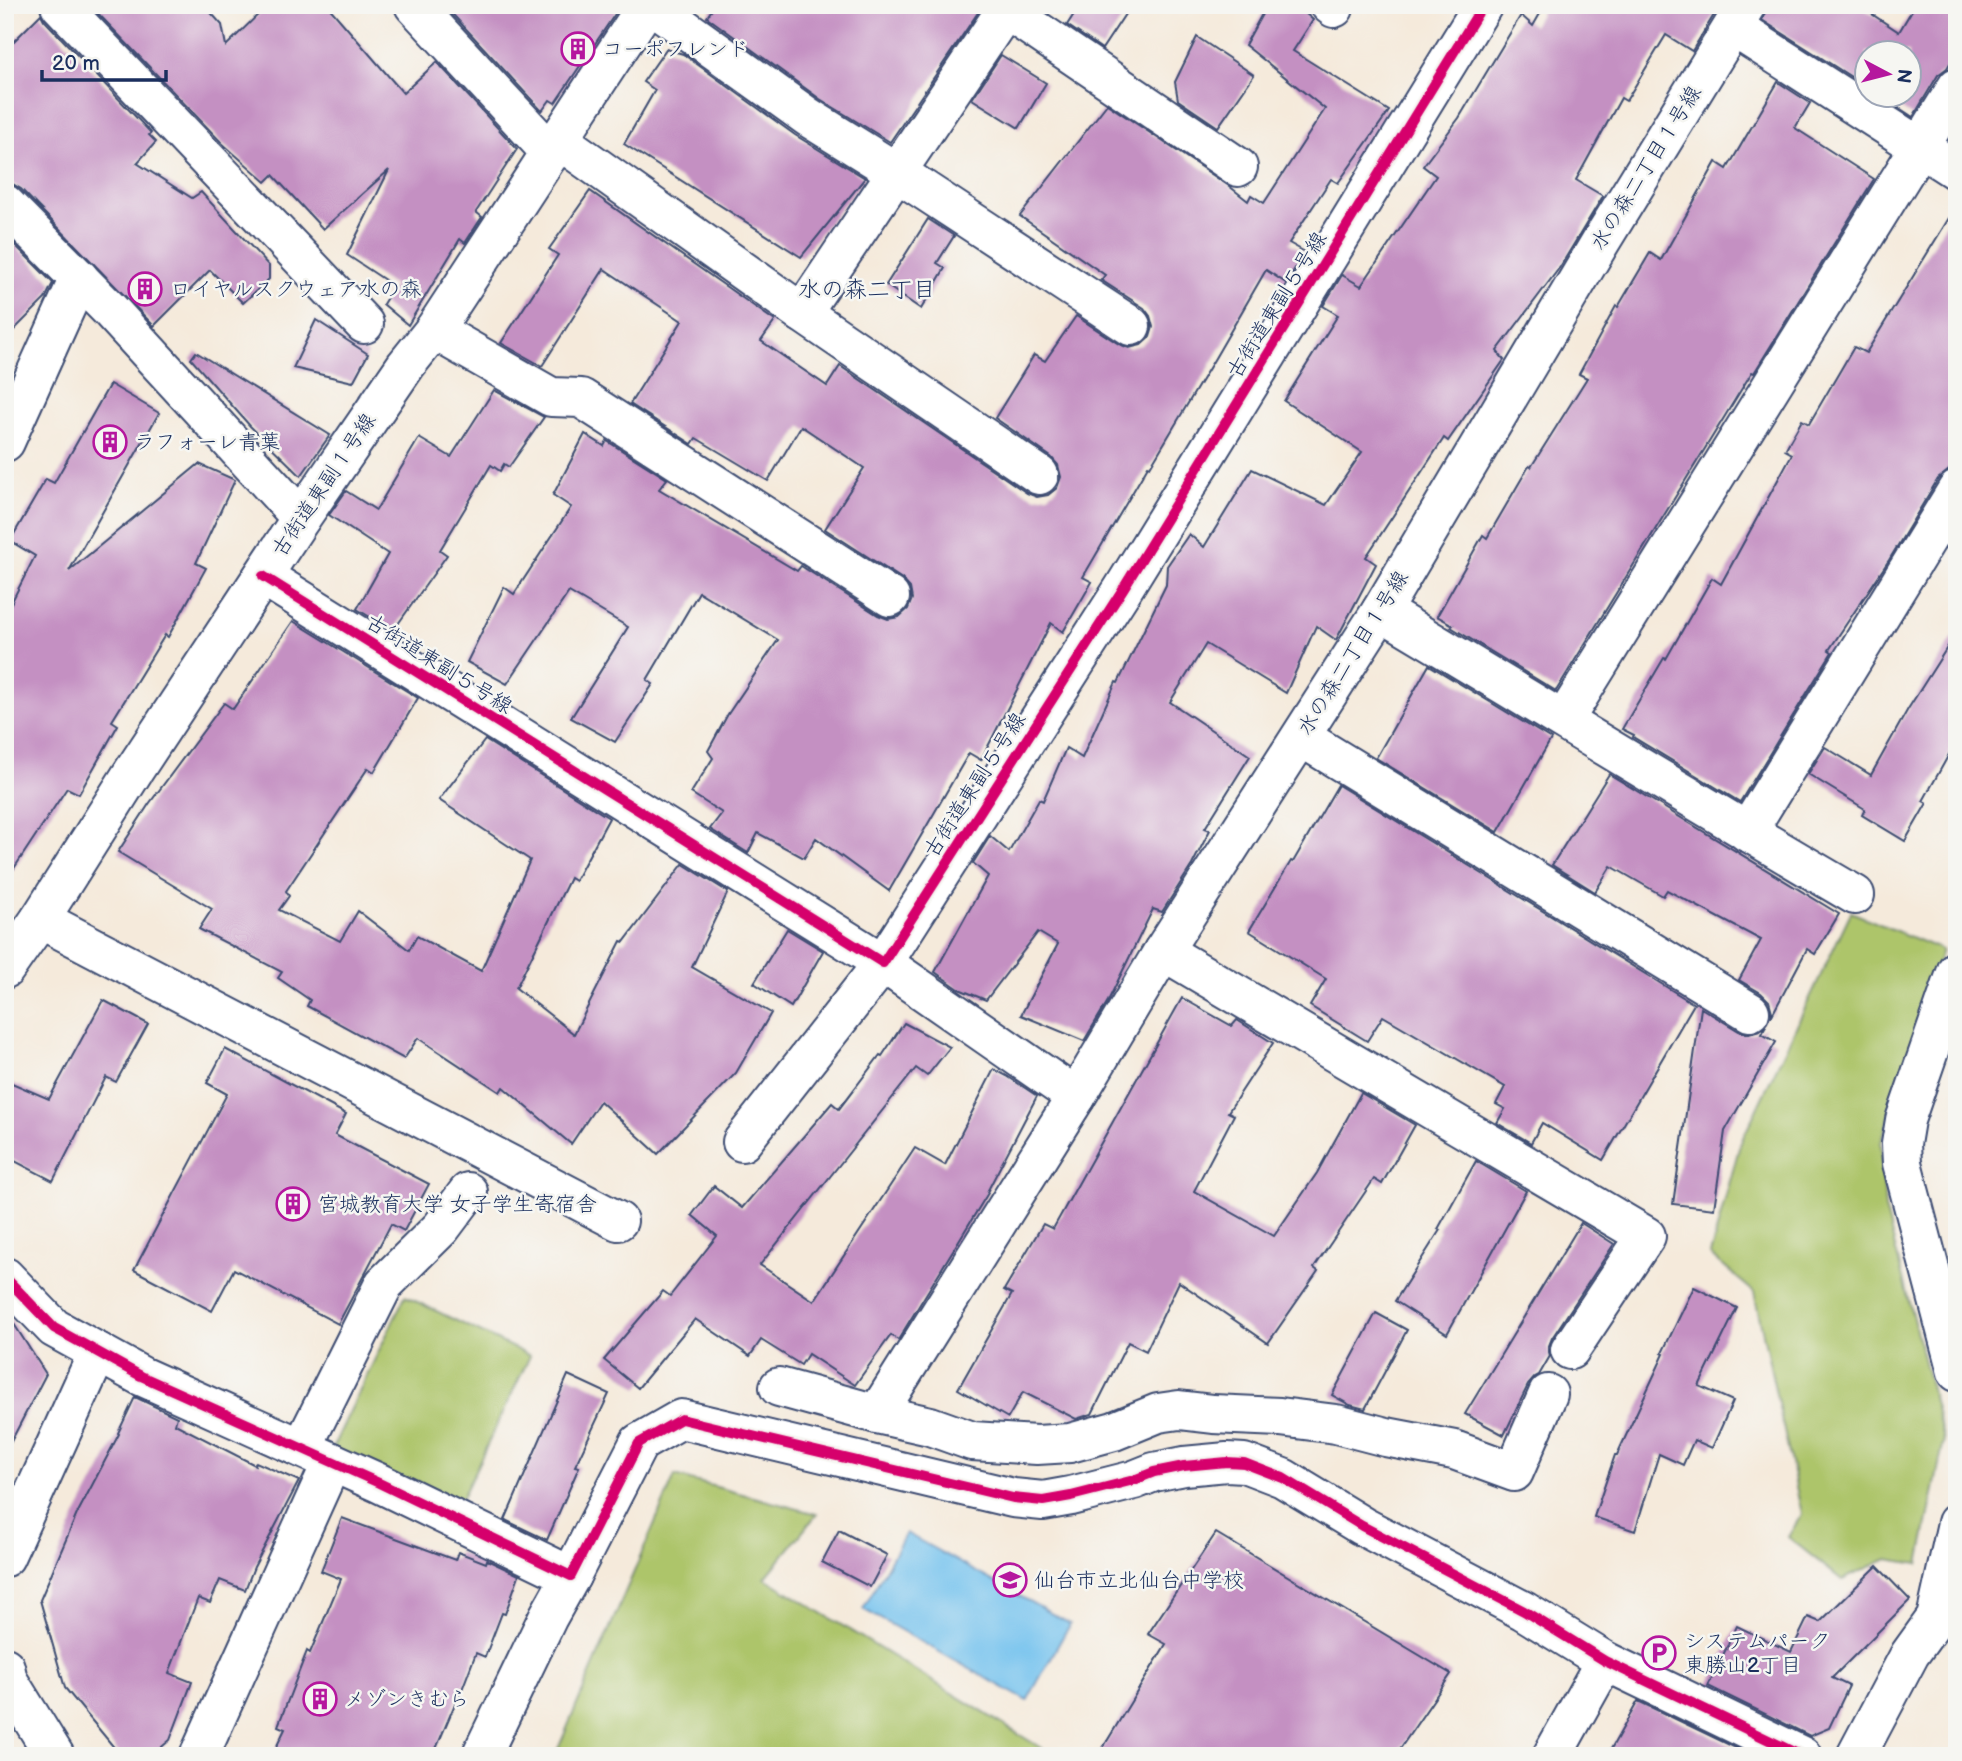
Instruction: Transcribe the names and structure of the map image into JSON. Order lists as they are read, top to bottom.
{
  "streets": {
    "street": ["水の森二丁目１号線", "古街道東副５号線", "古街道東副１号線"]
  },
  "crossings": [
    ["古街道東副５号線", "古街道東副１号線"]
  ],
  "districts": ["水の森二丁目"],
  "places": {
    "building": [
      "コーポフレンド",
      "ロイヤルスクウェア水の森",
      "ラフォーレ青葉",
      "宮城教育大学 女子学生寄宿舎",
      "メゾンきむら"
    ],
    "school or university": ["仙台市立北仙台中学校"],
    "parking": ["システムパーク 東勝山2丁目"]
  },
  "scale_bar": "20 m",
  "north": "right"
}
